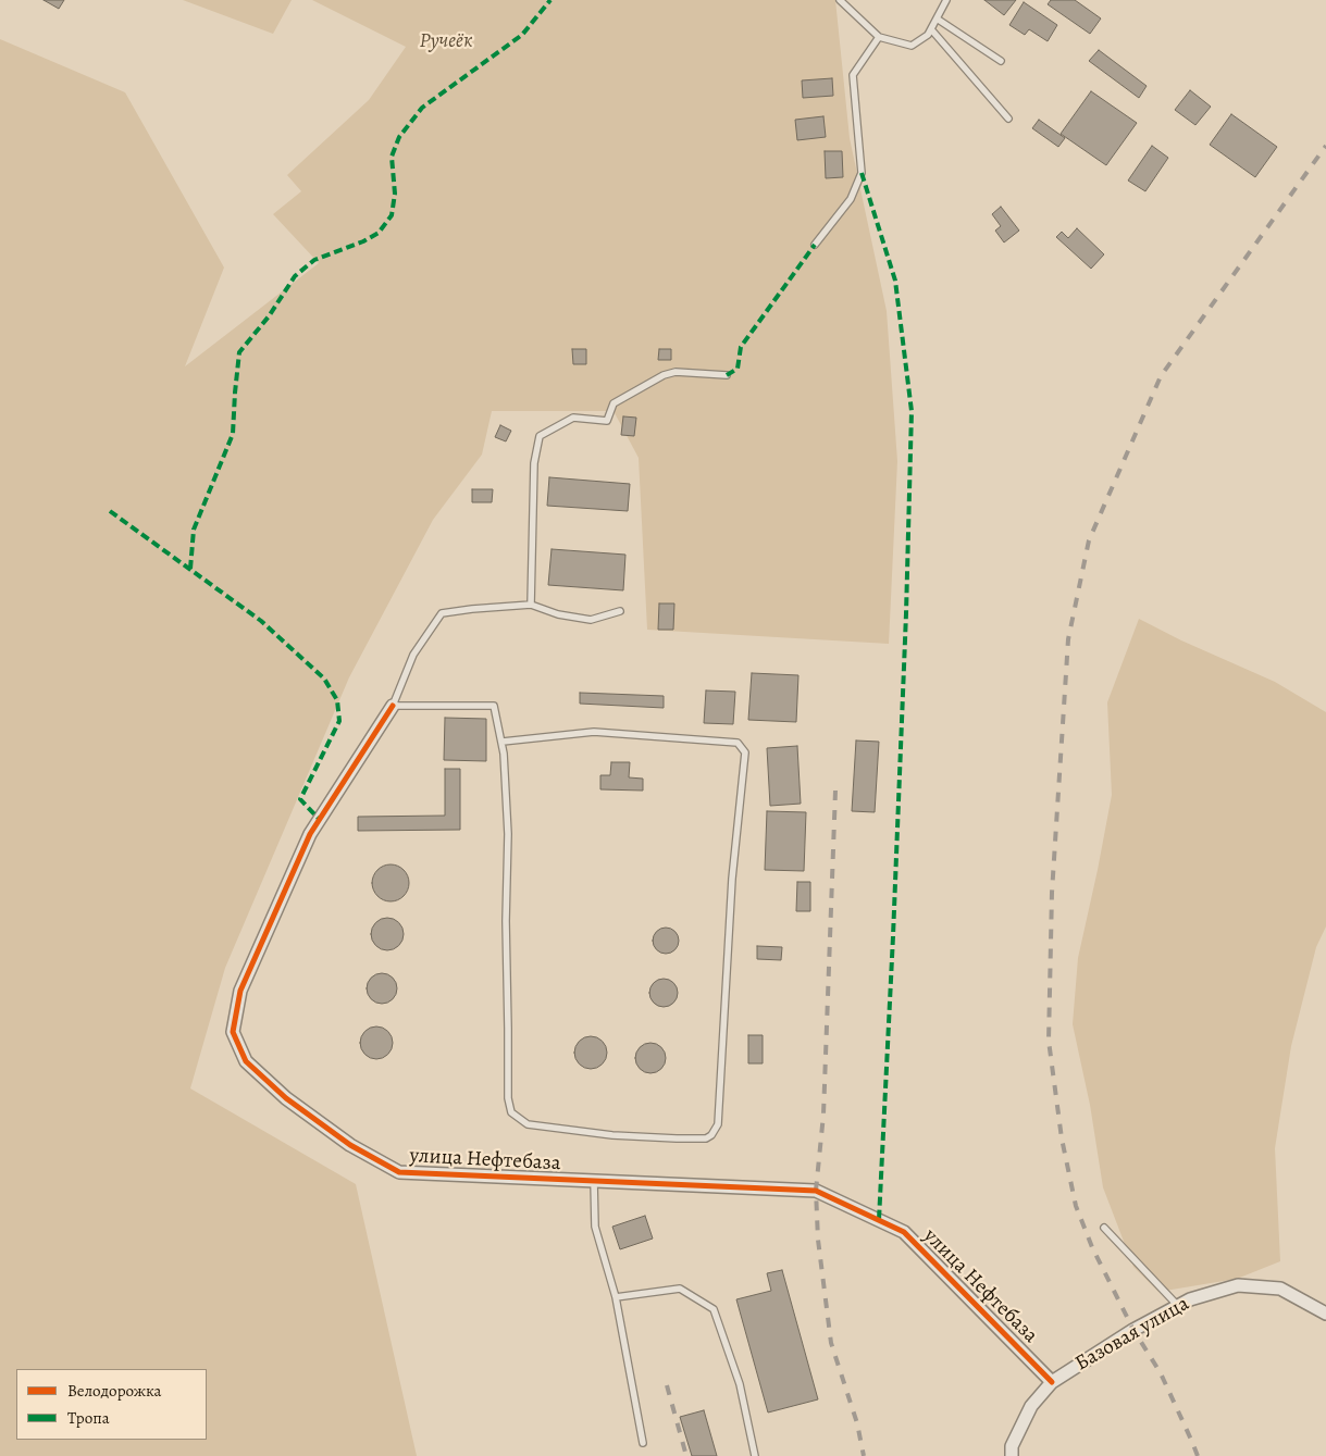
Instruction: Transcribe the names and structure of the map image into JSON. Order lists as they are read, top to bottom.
{
  "streets": {
    "street": ["улица Нефтебаза", "Базовая улица"]
  },
  "crossings": [
    ["улица Нефтебаза", "Базовая улица"]
  ],
  "parks": ["Ручеёк"],
  "legend": ["Велодорожка", "Тропа"]
}
